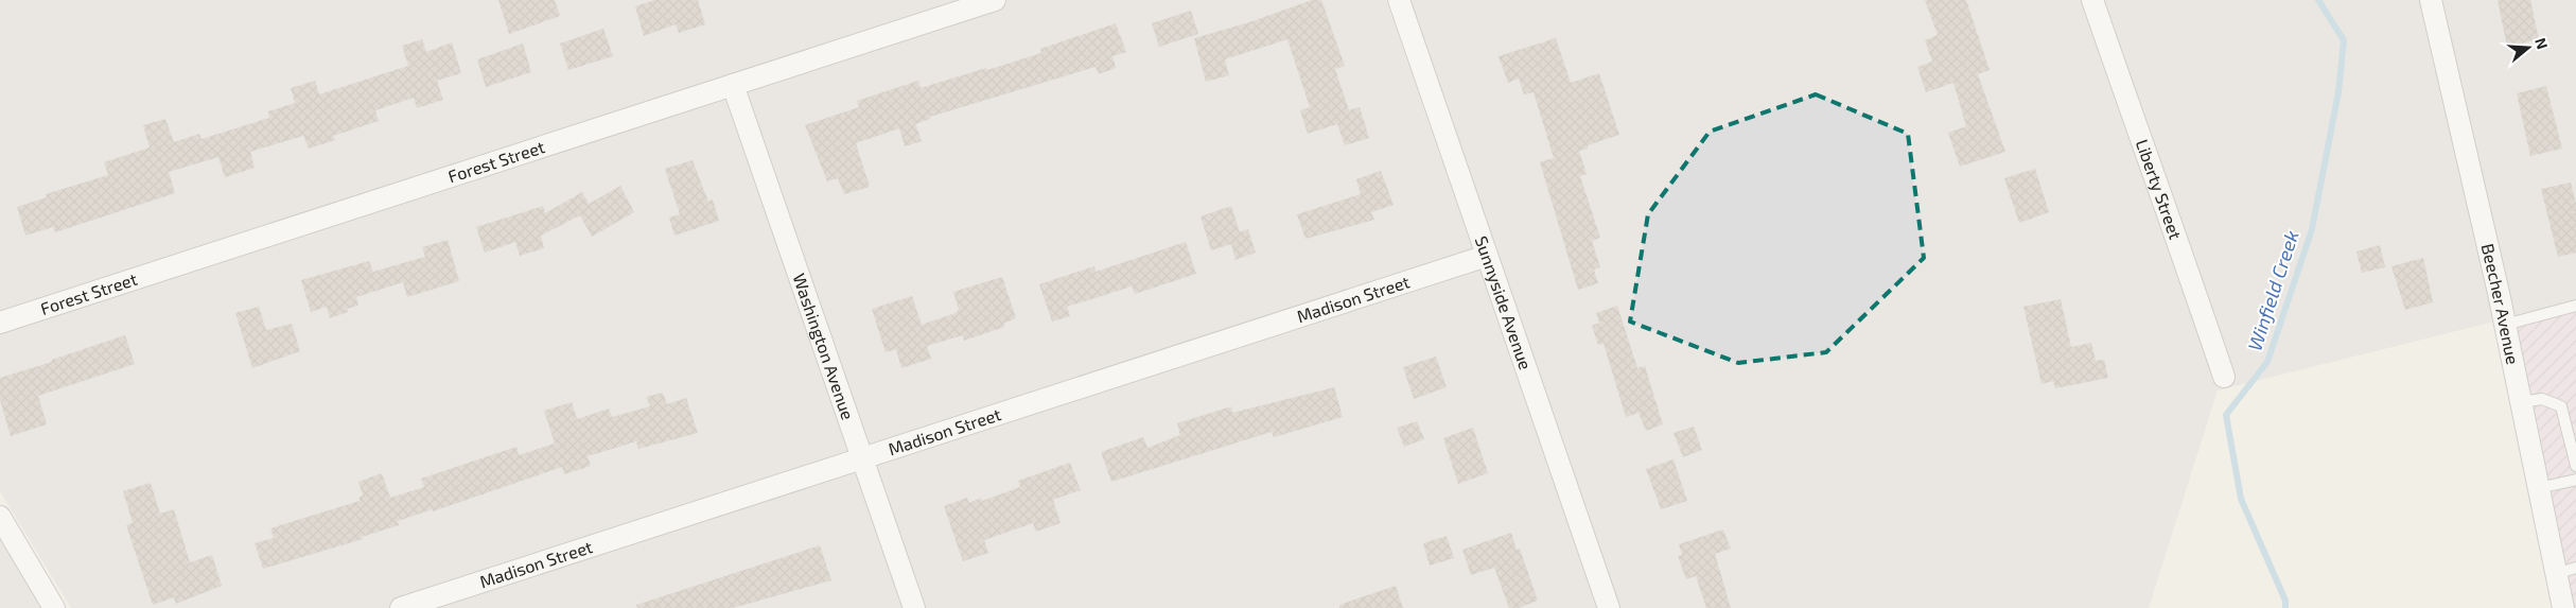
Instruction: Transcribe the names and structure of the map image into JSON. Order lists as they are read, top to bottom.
{
  "streets": {
    "street": [
      "Forest Street",
      "Liberty Street",
      "Madison Street",
      "Beecher Avenue",
      "Sunnyside Avenue",
      "Washington Avenue"
    ]
  },
  "crossings": [
    ["Forest Street", "Washington Avenue"],
    ["Madison Street", "Sunnyside Avenue"],
    ["Madison Street", "Washington Avenue"]
  ],
  "water": ["Winfield Creek"],
  "north": "right"
}
